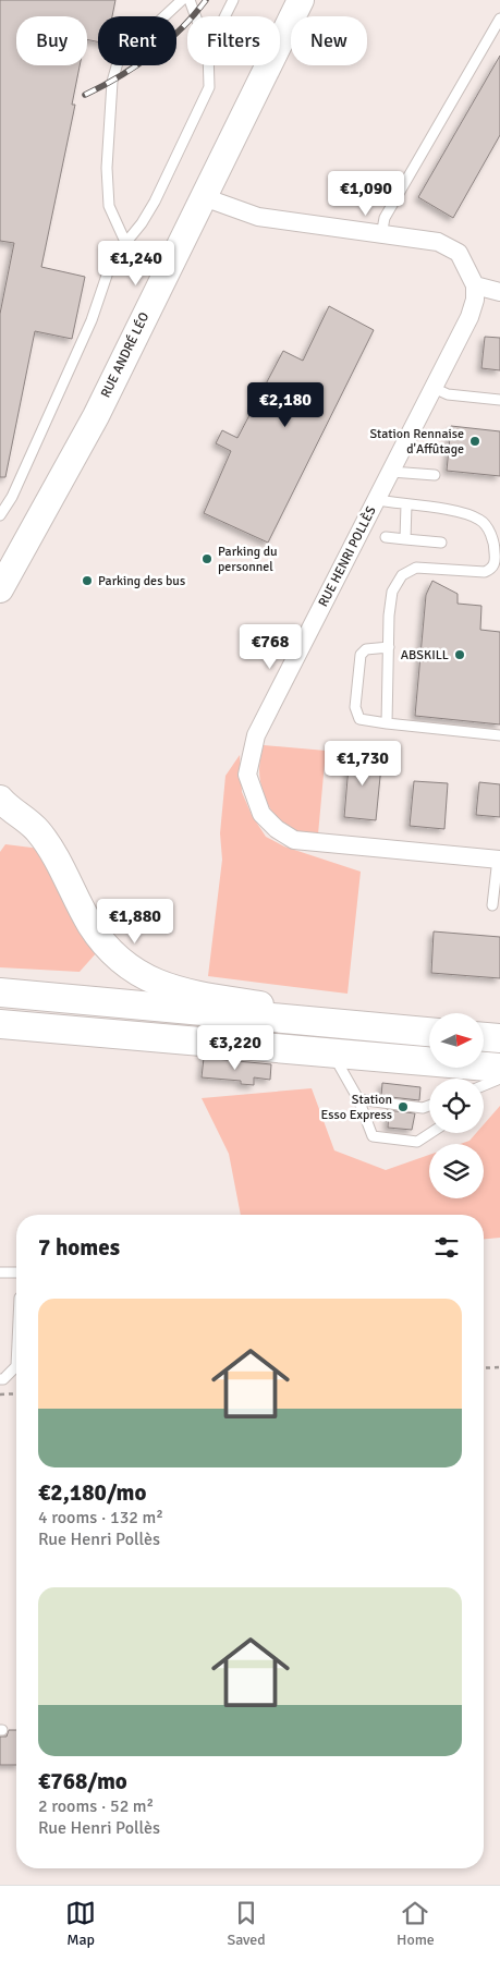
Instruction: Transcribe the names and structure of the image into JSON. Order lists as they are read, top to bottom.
{
  "streets": {
    "street": ["RUE ANDRÉ LÉO", "RUE HENRI POLLÈS"]
  },
  "places": [
    "Station Rennaise d'Affûtage",
    "Parking du personnel",
    "Parking des bus",
    "ABSKILL",
    "Station Esso Express"
  ],
  "north": "right",
  "page": {
    "chip": [
      "Buy",
      "Rent",
      "Filters",
      "New"
    ],
    "price": [
      "€1,090",
      "€1,240",
      "€2,180",
      "€768",
      "€1,730",
      "€1,880",
      "€3,220"
    ],
    "heading": "7 homes",
    "list": [
      {
        "name": "€2,180/mo",
        "note": "4 rooms · 132 m² · Rue Henri Pollès"
      },
      {
        "name": "€768/mo",
        "note": "2 rooms · 52 m² · Rue Henri Pollès"
      }
    ],
    "tabs": ["Map", "Saved", "Home"]
  }
}
